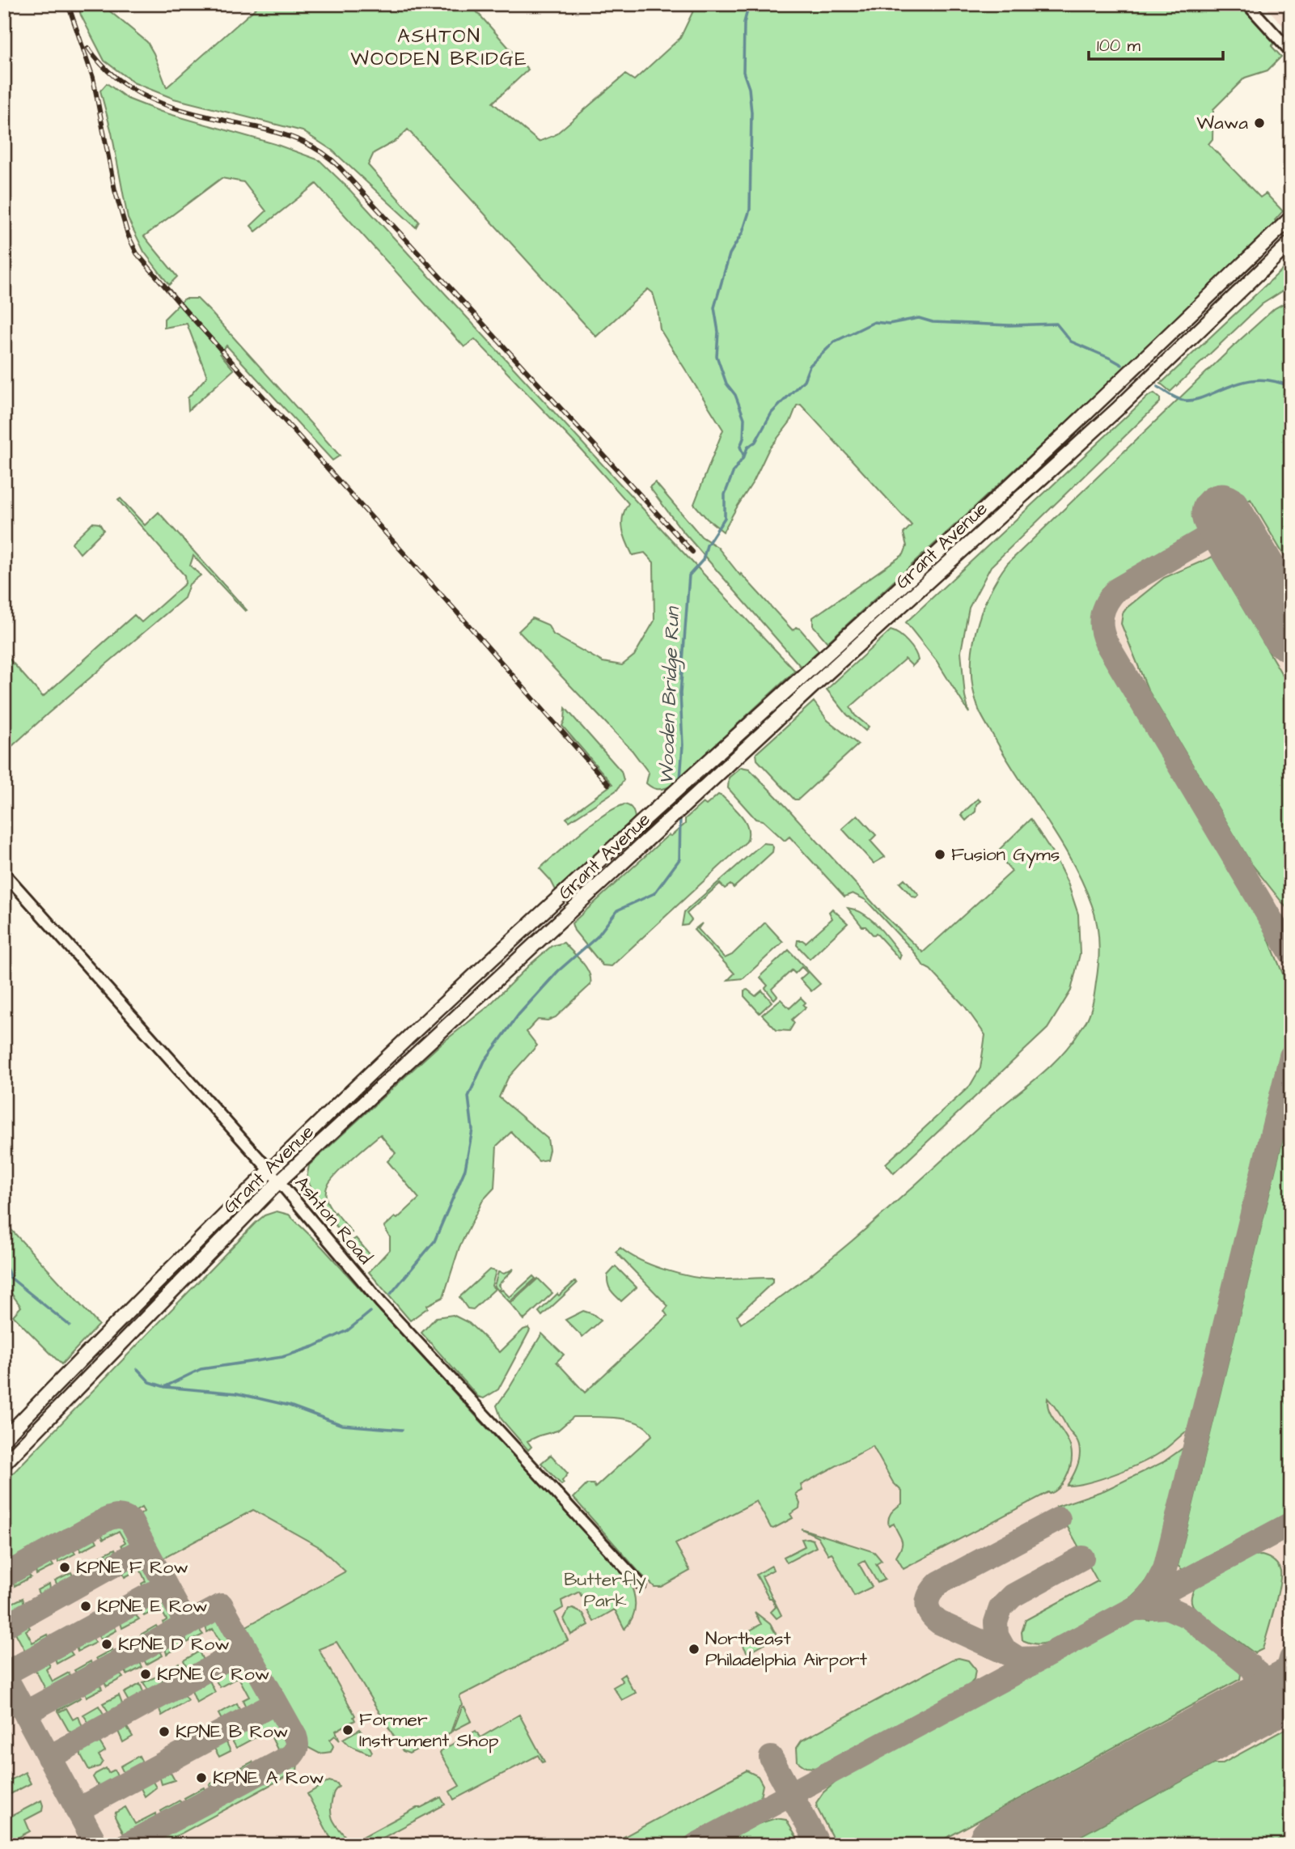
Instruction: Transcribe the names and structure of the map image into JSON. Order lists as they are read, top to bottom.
{
  "streets": {
    "main road": ["Grant Avenue"],
    "street": ["Ashton Road"]
  },
  "crossings": [
    ["Grant Avenue", "Ashton Road"]
  ],
  "districts": ["ASHTON WOODEN BRIDGE"],
  "water": ["Wooden Bridge Run"],
  "parks": ["Butterfly Park"],
  "places": [
    "Wawa",
    "Fusion Gyms",
    "KPNE F Row",
    "KPNE E Row",
    "KPNE D Row",
    "Northeast Philadelphia Airport",
    "KPNE C Row",
    "Former Instrument Shop",
    "KPNE B Row",
    "KPNE A Row"
  ],
  "scale_bar": "100 m"
}
